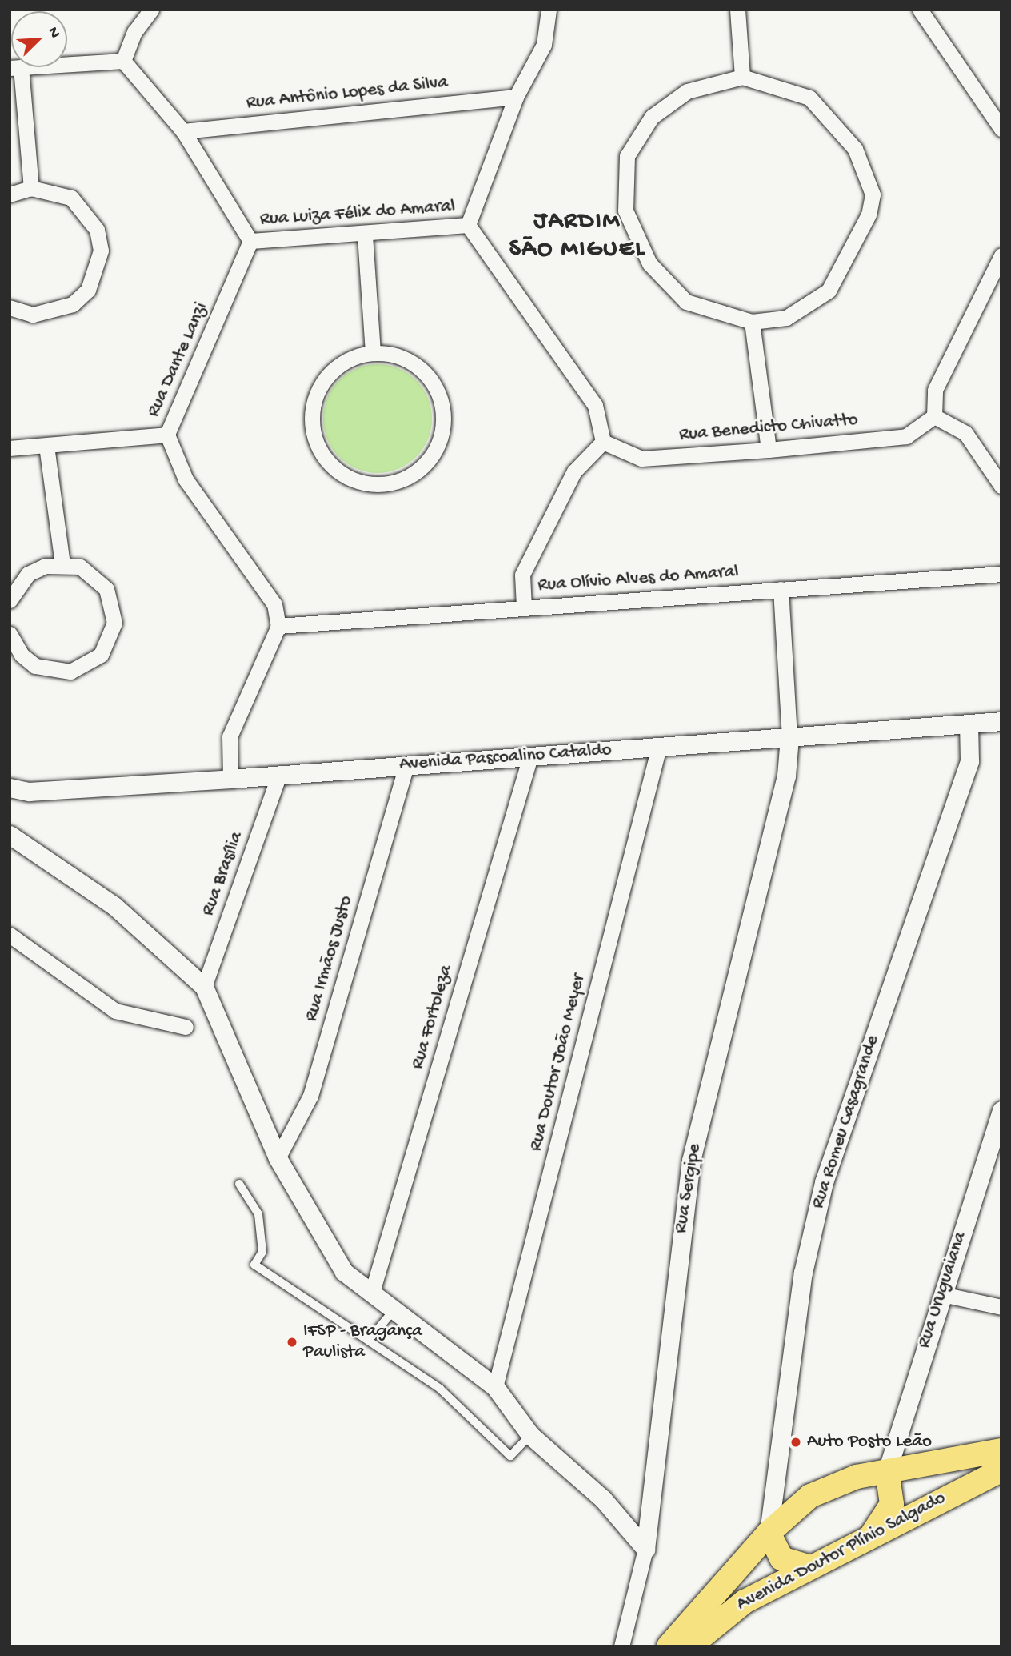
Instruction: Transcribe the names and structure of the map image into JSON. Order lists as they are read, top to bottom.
{
  "streets": {
    "main road": ["Avenida Doutor Plínio Salgado"],
    "street": [
      "Rua Antônio Lopes da Silva",
      "Rua Luiza Félix do Amaral",
      "Rua Dante Lanzi",
      "Rua Benedicto Chivatto",
      "Rua Olívio Alves do Amaral",
      "Avenida Pascoalino Cataldo",
      "Rua Brasília",
      "Rua Irmãos Justo",
      "Rua Fortoleza",
      "Rua Doutor João Meyer",
      "Rua Romeu Casagrande",
      "Rua Sergipe",
      "Rua Uruguaiana"
    ]
  },
  "crossings": [
    ["Rua Luiza Félix do Amaral", "Rua Dante Lanzi"],
    ["Rua Dante Lanzi", "Rua Olívio Alves do Amaral"],
    ["Avenida Pascoalino Cataldo", "Rua Brasília"],
    ["Avenida Pascoalino Cataldo", "Rua Irmãos Justo"],
    ["Avenida Pascoalino Cataldo", "Rua Fortoleza"],
    ["Avenida Pascoalino Cataldo", "Rua Doutor João Meyer"],
    ["Avenida Pascoalino Cataldo", "Rua Romeu Casagrande"],
    ["Avenida Pascoalino Cataldo", "Rua Sergipe"],
    ["Rua Romeu Casagrande", "Avenida Doutor Plínio Salgado"],
    ["Rua Uruguaiana", "Avenida Doutor Plínio Salgado"]
  ],
  "districts": ["JARDIM SÃO MIGUEL"],
  "places": ["IFSP - Bragança Paulista", "Auto Posto Leão"],
  "north": "top right"
}
